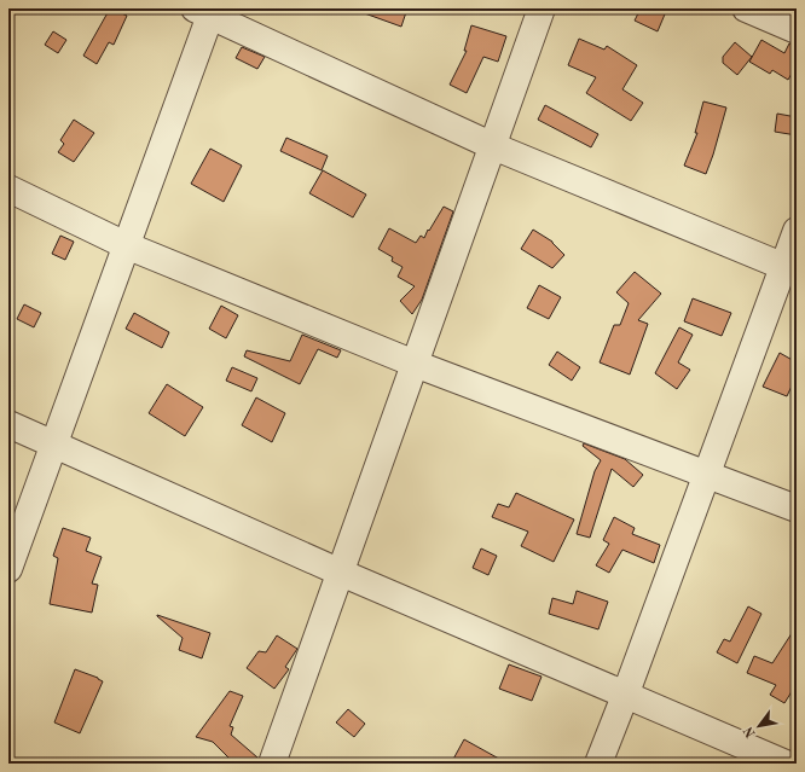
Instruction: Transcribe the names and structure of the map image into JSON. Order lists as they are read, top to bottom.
{
  "north": "bottom left"
}
